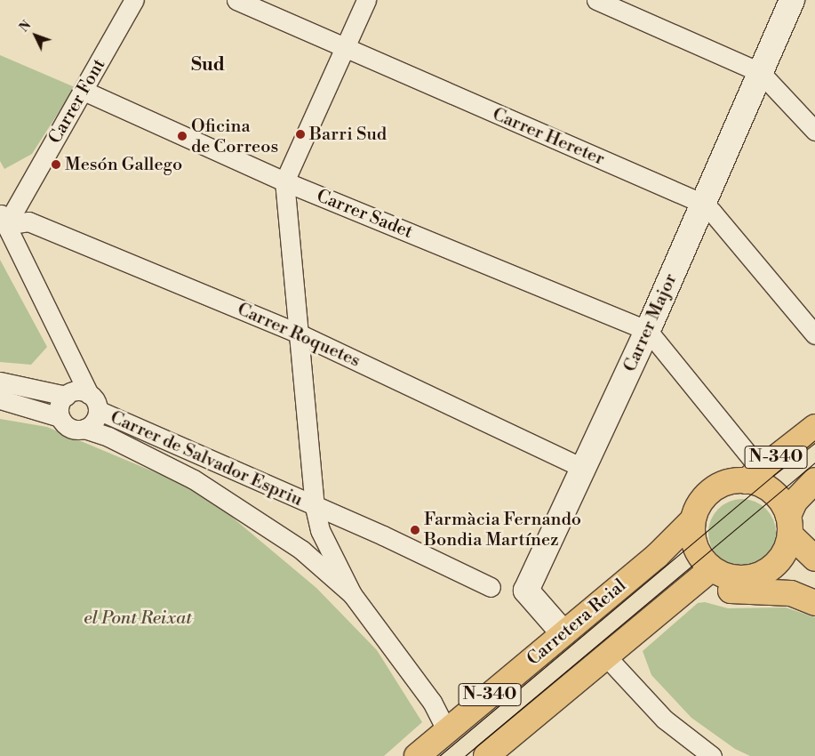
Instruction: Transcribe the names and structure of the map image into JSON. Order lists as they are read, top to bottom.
{
  "streets": {
    "main road": ["N-340", "Carretera Reial"],
    "street": [
      "Carrer Font",
      "Carrer Hereter",
      "Carrer Sadet",
      "Carrer Major",
      "Carrer Roquetes",
      "Carrer de Salvador Espriu"
    ]
  },
  "crossings": [
    ["Carrer Font", "Carrer Sadet"],
    ["Carrer Font", "Carrer Roquetes"],
    ["Carrer Hereter", "Carrer Major"],
    ["Carrer Sadet", "Carrer Major"],
    ["Carrer Major", "Carrer Roquetes"],
    ["Carrer Major", "Carretera Reial"],
    ["N-340", "Carretera Reial"],
    ["Carrer de Salvador Espriu", "Carretera Reial"]
  ],
  "districts": ["Sud"],
  "parks": ["el Pont Reixat"],
  "places": [
    "Barri Sud",
    "Oficina de Correos",
    "Mesón Gallego",
    "Farmàcia Fernando Bondia Martínez"
  ],
  "north": "top left"
}
